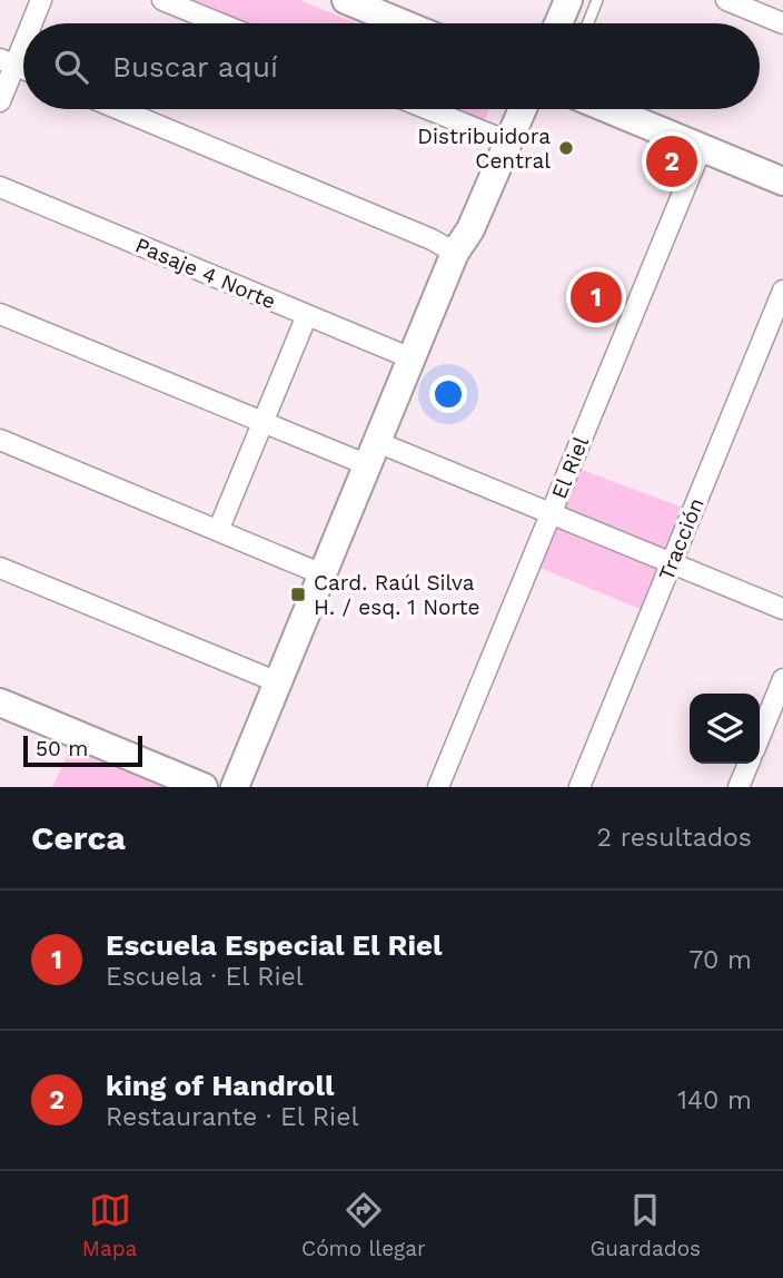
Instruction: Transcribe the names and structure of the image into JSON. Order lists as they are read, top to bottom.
{
  "streets": {
    "street": ["Pasaje 4 Norte", "El Riel", "Tracción"]
  },
  "places": {
    "other": ["Distribuidora Central"],
    "transit": ["Card. Raúl Silva H. / esq. 1 Norte"]
  },
  "scale_bar": "50 m",
  "page": {
    "search": "Buscar aquí",
    "pins": ["2", "1"],
    "scale": "50 m",
    "heading": ["Cerca", "2 resultados"],
    "list": [
      {
        "mark": "1",
        "name": "Escuela Especial El Riel",
        "note": "Escuela · El Riel",
        "value": "70 m"
      },
      {
        "mark": "2",
        "name": "king of Handroll",
        "note": "Restaurante · El Riel",
        "value": "140 m"
      }
    ],
    "nav": ["Mapa", "Cómo llegar", "Guardados"]
  }
}
